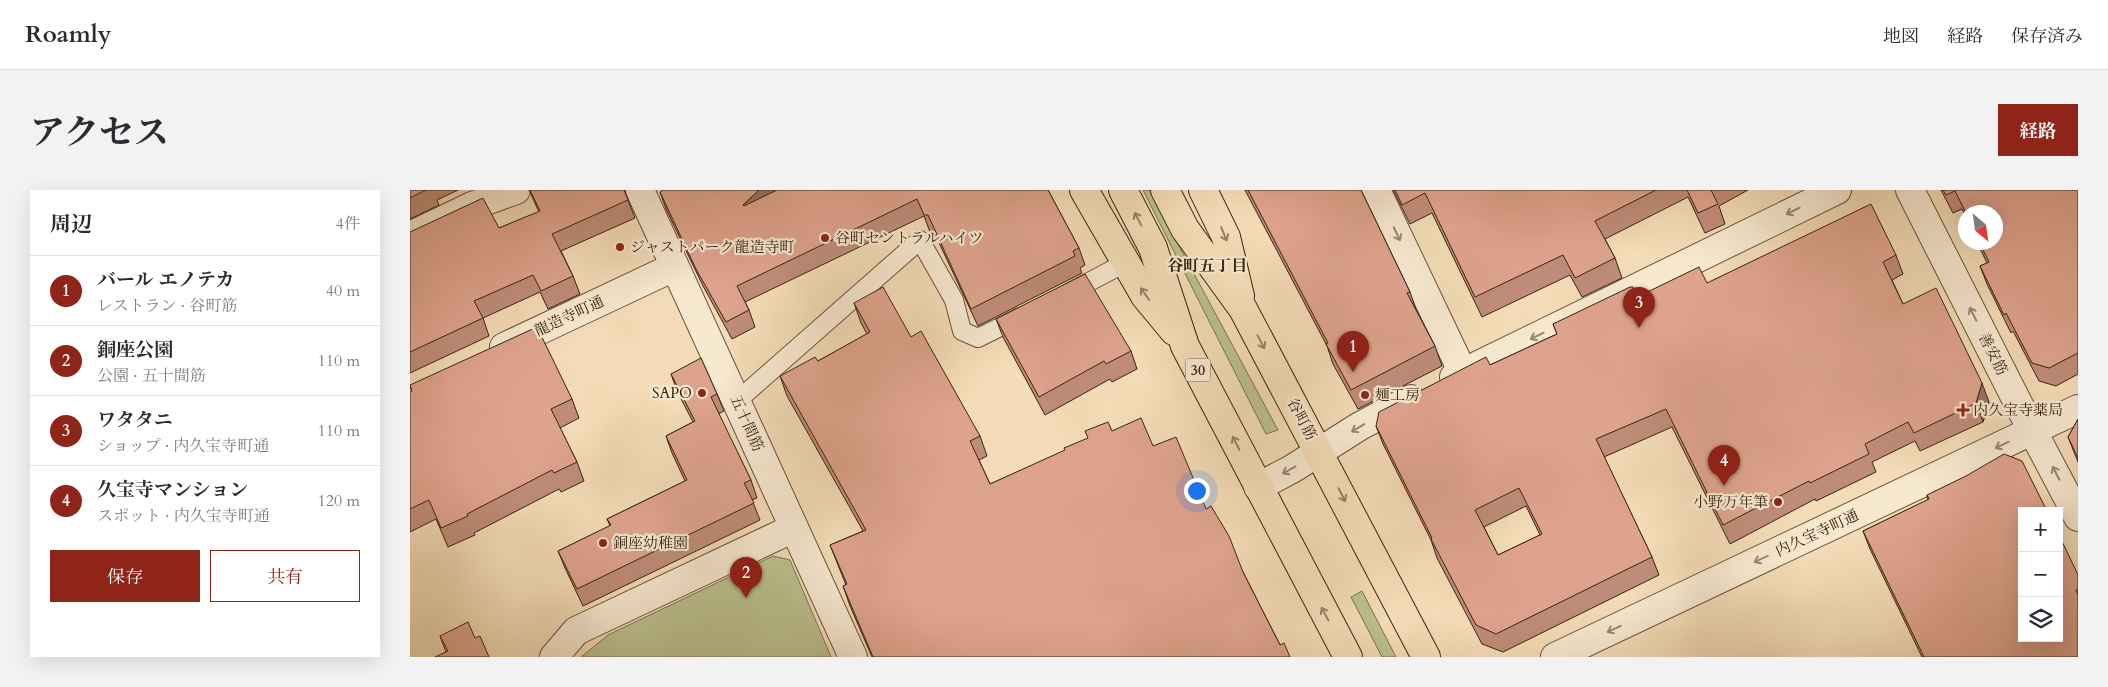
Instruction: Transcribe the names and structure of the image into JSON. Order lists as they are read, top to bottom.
{
  "streets": {
    "main road": ["30", "谷町筋"],
    "street": [
      "龍造寺町通",
      "善安筋",
      "五十間筋",
      "内久宝寺町通"
    ]
  },
  "crossings": [
    ["龍造寺町通", "五十間筋"],
    ["善安筋", "内久宝寺町通"]
  ],
  "one_way": ["善安筋", "内久宝寺町通"],
  "districts": ["谷町五丁目"],
  "places": {
    "other": [
      "谷町セントラルハイツ",
      "ジャストパーク龍造寺町",
      "SAPO",
      "麺工房",
      "小野万年筆",
      "銅座幼稚園"
    ],
    "health": ["内久宝寺薬局"]
  },
  "north": "bottom right",
  "page": {
    "header": "Roamly",
    "nav": ["地図", "経路", "保存済み"],
    "title": "アクセス",
    "buttons": [
      "経路",
      ["保存", "共有"]
    ],
    "heading": ["周辺", "4件"],
    "list": [
      {
        "mark": "1",
        "name": "バール エノテカ",
        "note": "レストラン · 谷町筋",
        "value": "40 m"
      },
      {
        "mark": "2",
        "name": "銅座公園",
        "note": "公園 · 五十間筋",
        "value": "110 m"
      },
      {
        "mark": "3",
        "name": "ワタタニ",
        "note": "ショップ · 内久宝寺町通",
        "value": "110 m"
      },
      {
        "mark": "4",
        "name": "久宝寺マンション",
        "note": "スポット · 内久宝寺町通",
        "value": "120 m"
      }
    ],
    "pins": [
      "3",
      "1",
      "4",
      "2"
    ],
    "map_buttons": ["+", "−"]
  }
}
